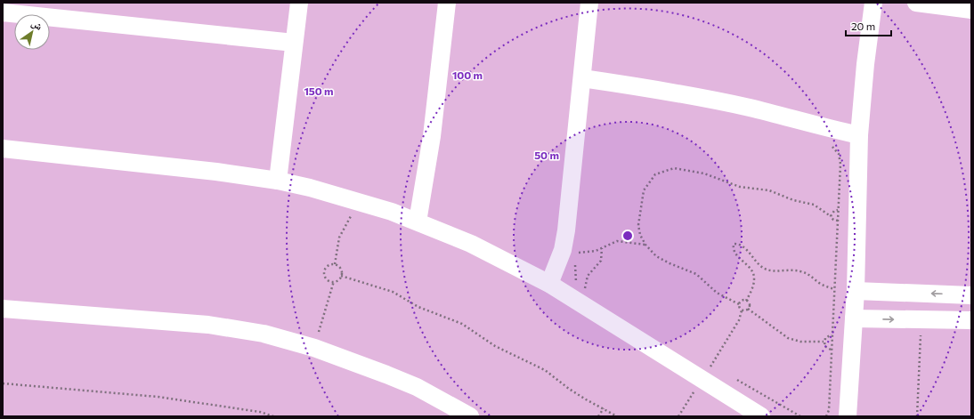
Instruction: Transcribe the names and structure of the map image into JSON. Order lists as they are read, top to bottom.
{
  "scale_bar": "20 m",
  "north": "top right",
  "rings": ["100 m", "150 m", "50 m"]
}
